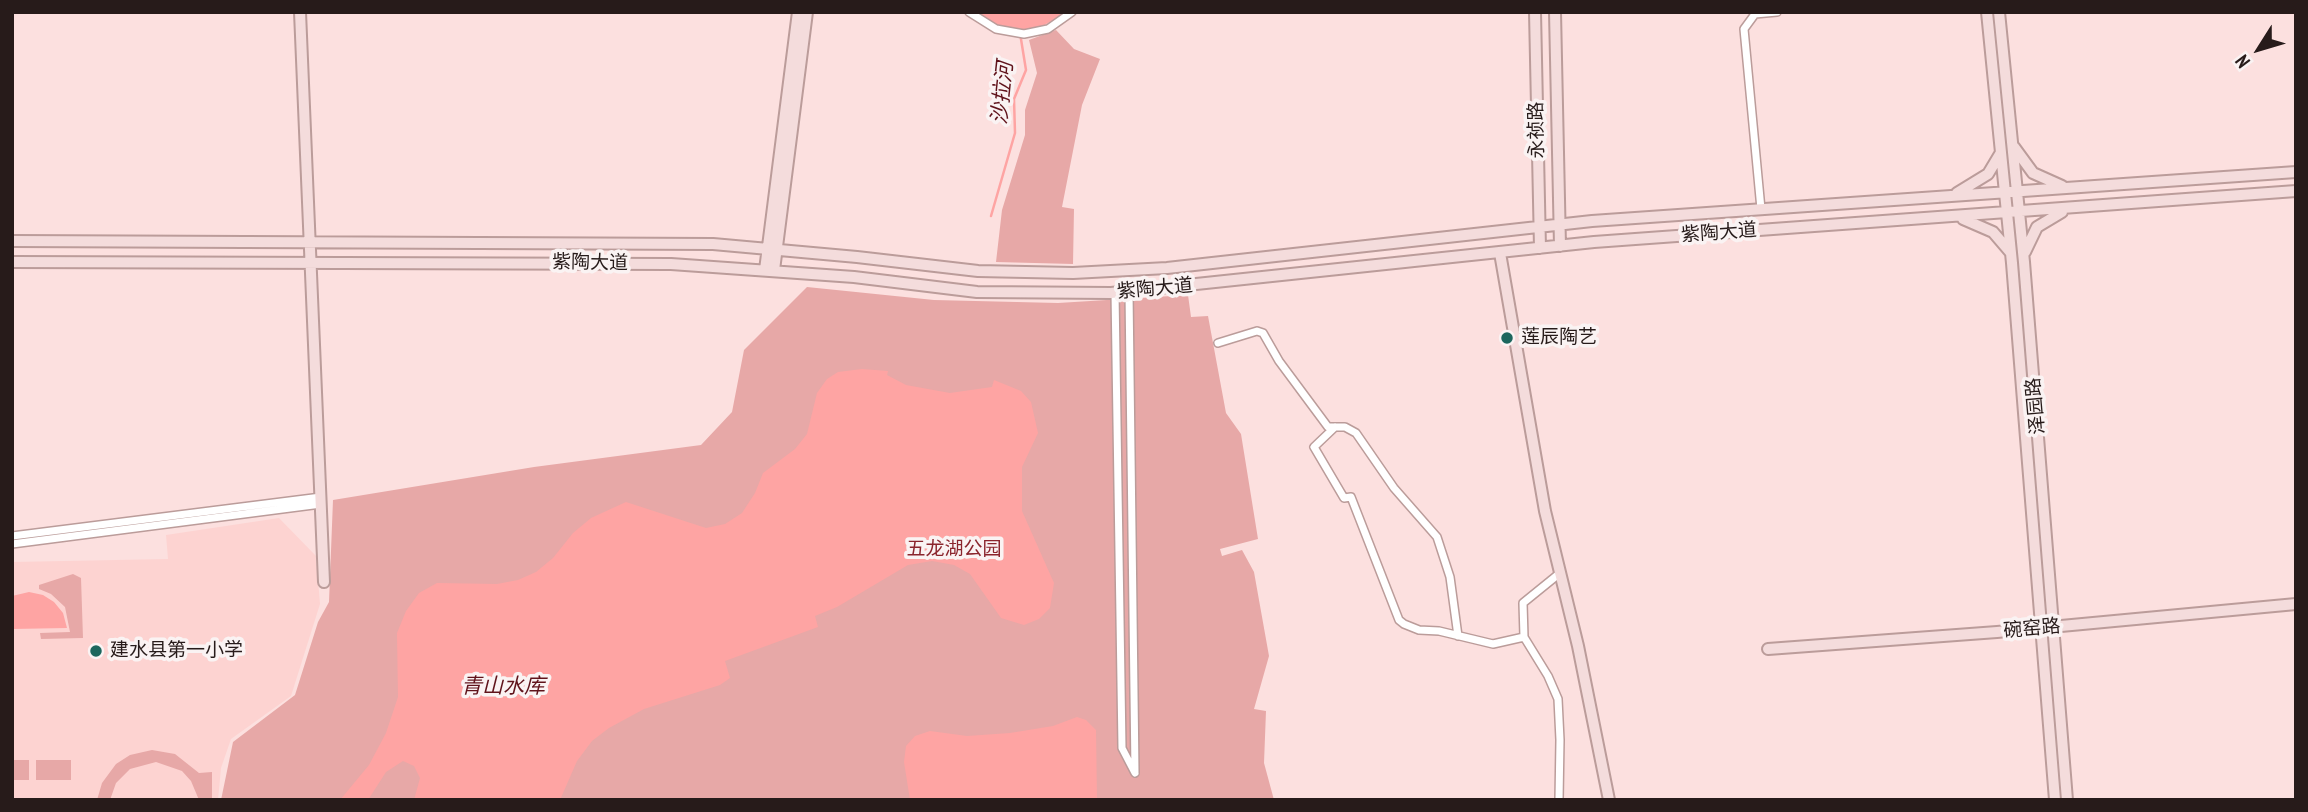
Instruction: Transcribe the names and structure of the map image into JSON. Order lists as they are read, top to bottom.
{
  "streets": {
    "main road": [
      "永祯路",
      "紫陶大道",
      "泽园路",
      "碗窑路"
    ]
  },
  "crossings": [
    ["永祯路", "紫陶大道"],
    ["紫陶大道", "泽园路"],
    ["泽园路", "碗窑路"]
  ],
  "water": ["沙拉河", "青山水库"],
  "parks": ["五龙湖公园"],
  "places": ["莲辰陶艺", "建水县第一小学"],
  "north": "bottom left"
}
